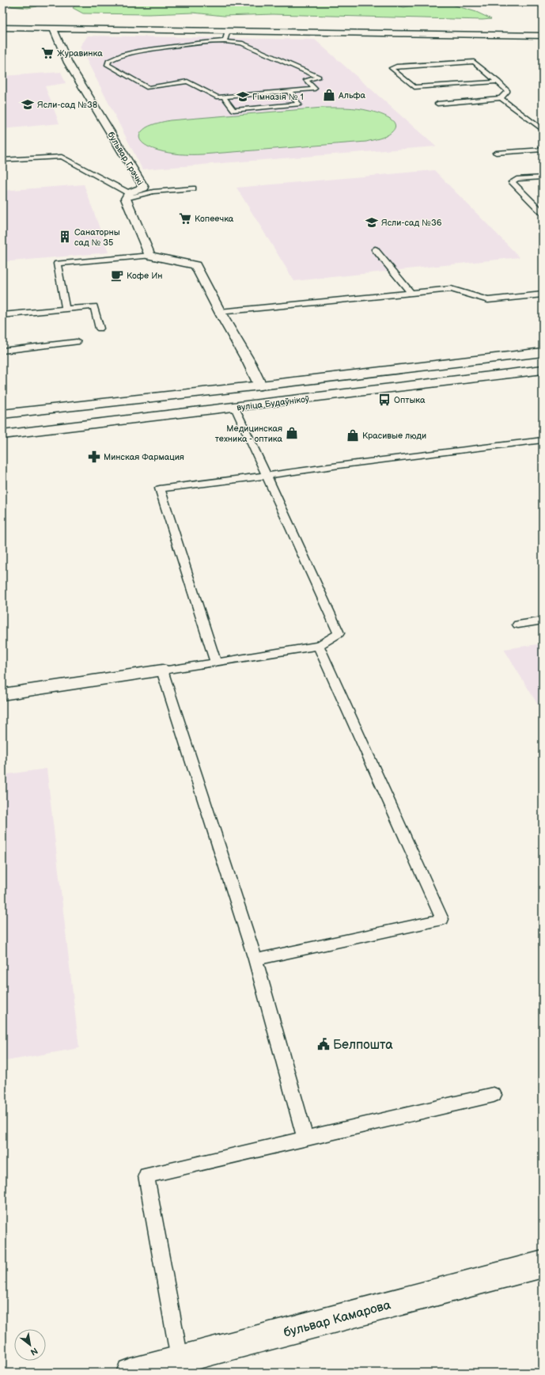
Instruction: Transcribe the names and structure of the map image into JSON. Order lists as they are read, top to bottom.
{
  "streets": {
    "street": ["бульвар Грэчкі", "вуліца Будаўнікоў", "бульвар Камарова"]
  },
  "places": {
    "supermarket": ["Журавинка", "Копеечка"],
    "shop": ["Альфа", "Медицинская техника - оптика", "Красивые люди"],
    "school or university": ["Гімназія № 1", "Ясли-сад №38", "Ясли-сад №36"],
    "building": ["Санаторны сад № 35"],
    "cafe": ["Кофе Ин"],
    "bus stop": ["Оптыка"],
    "pharmacy": ["Минская Фармация"],
    "public building": ["Белпошта"]
  },
  "north": "bottom right"
}
